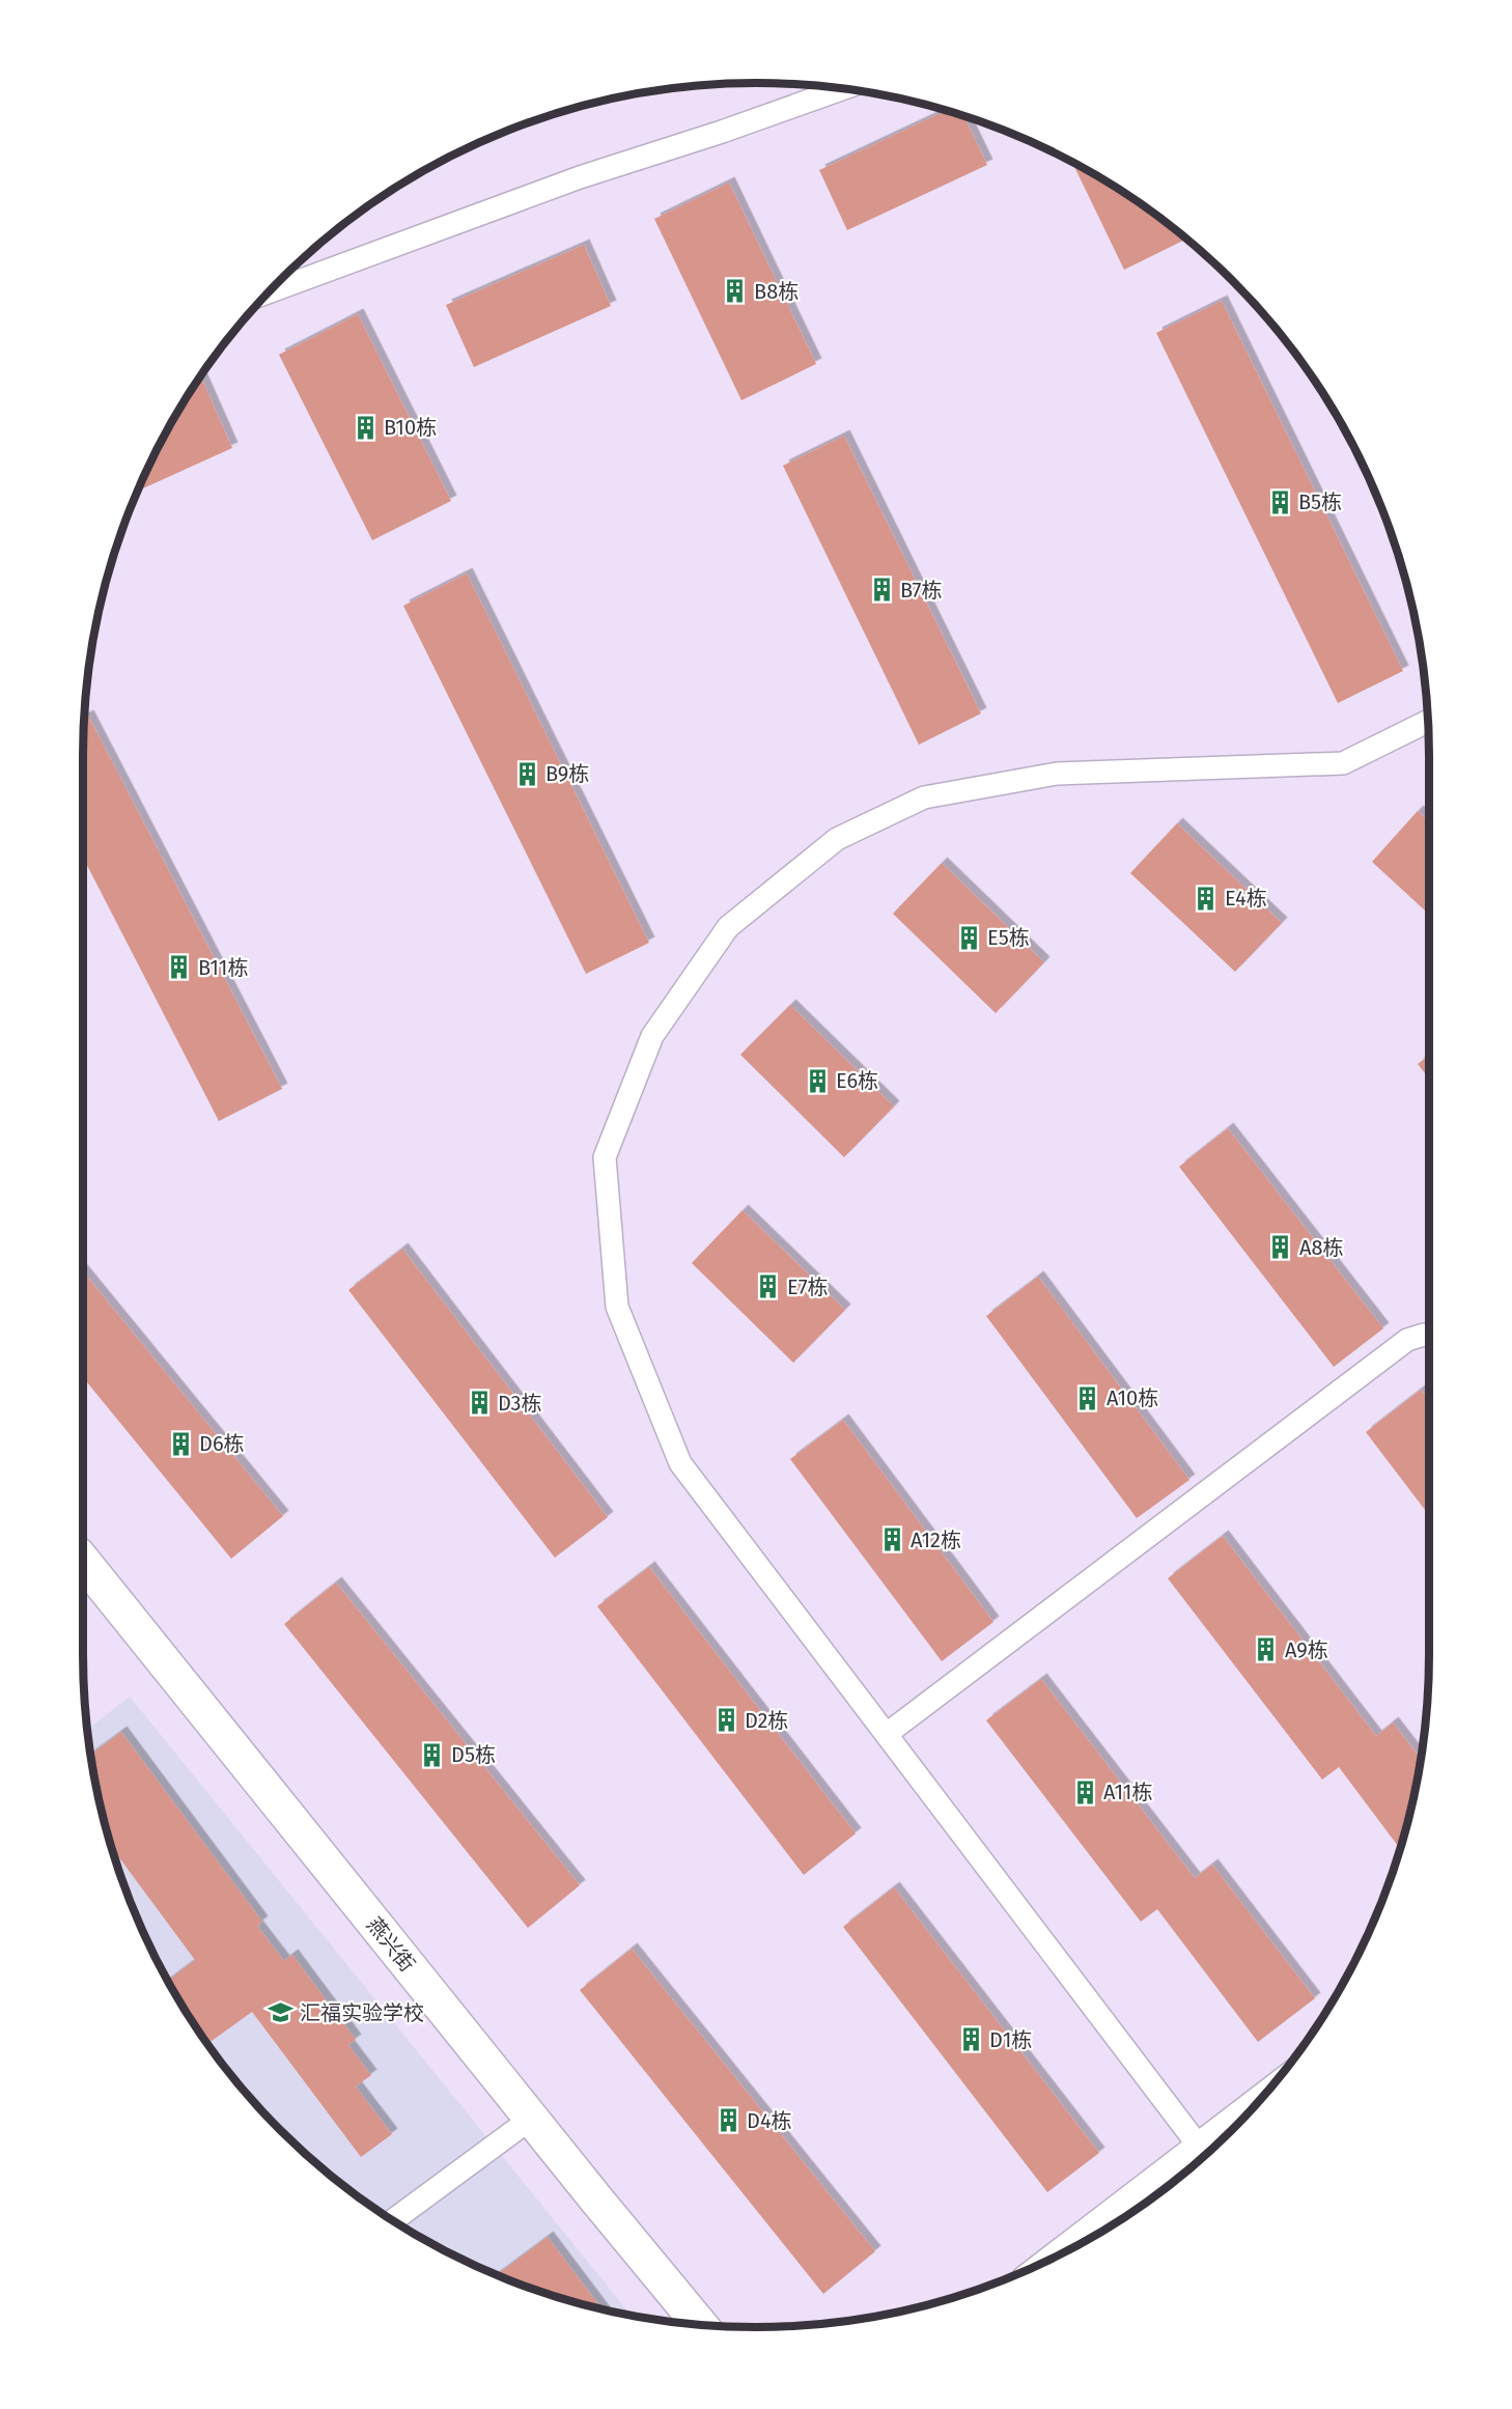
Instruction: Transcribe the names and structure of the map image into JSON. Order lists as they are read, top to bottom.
{
  "streets": {
    "street": ["燕兴街"]
  },
  "places": {
    "building": [
      "B8栋",
      "B10栋",
      "B5栋",
      "B7栋",
      "B9栋",
      "E4栋",
      "E5栋",
      "B11栋",
      "E6栋",
      "A8栋",
      "E7栋",
      "A10栋",
      "D3栋",
      "D6栋",
      "A12栋",
      "A9栋",
      "D2栋",
      "D5栋",
      "A11栋",
      "D1栋",
      "D4栋"
    ],
    "school or university": ["汇福实验学校"]
  }
}
